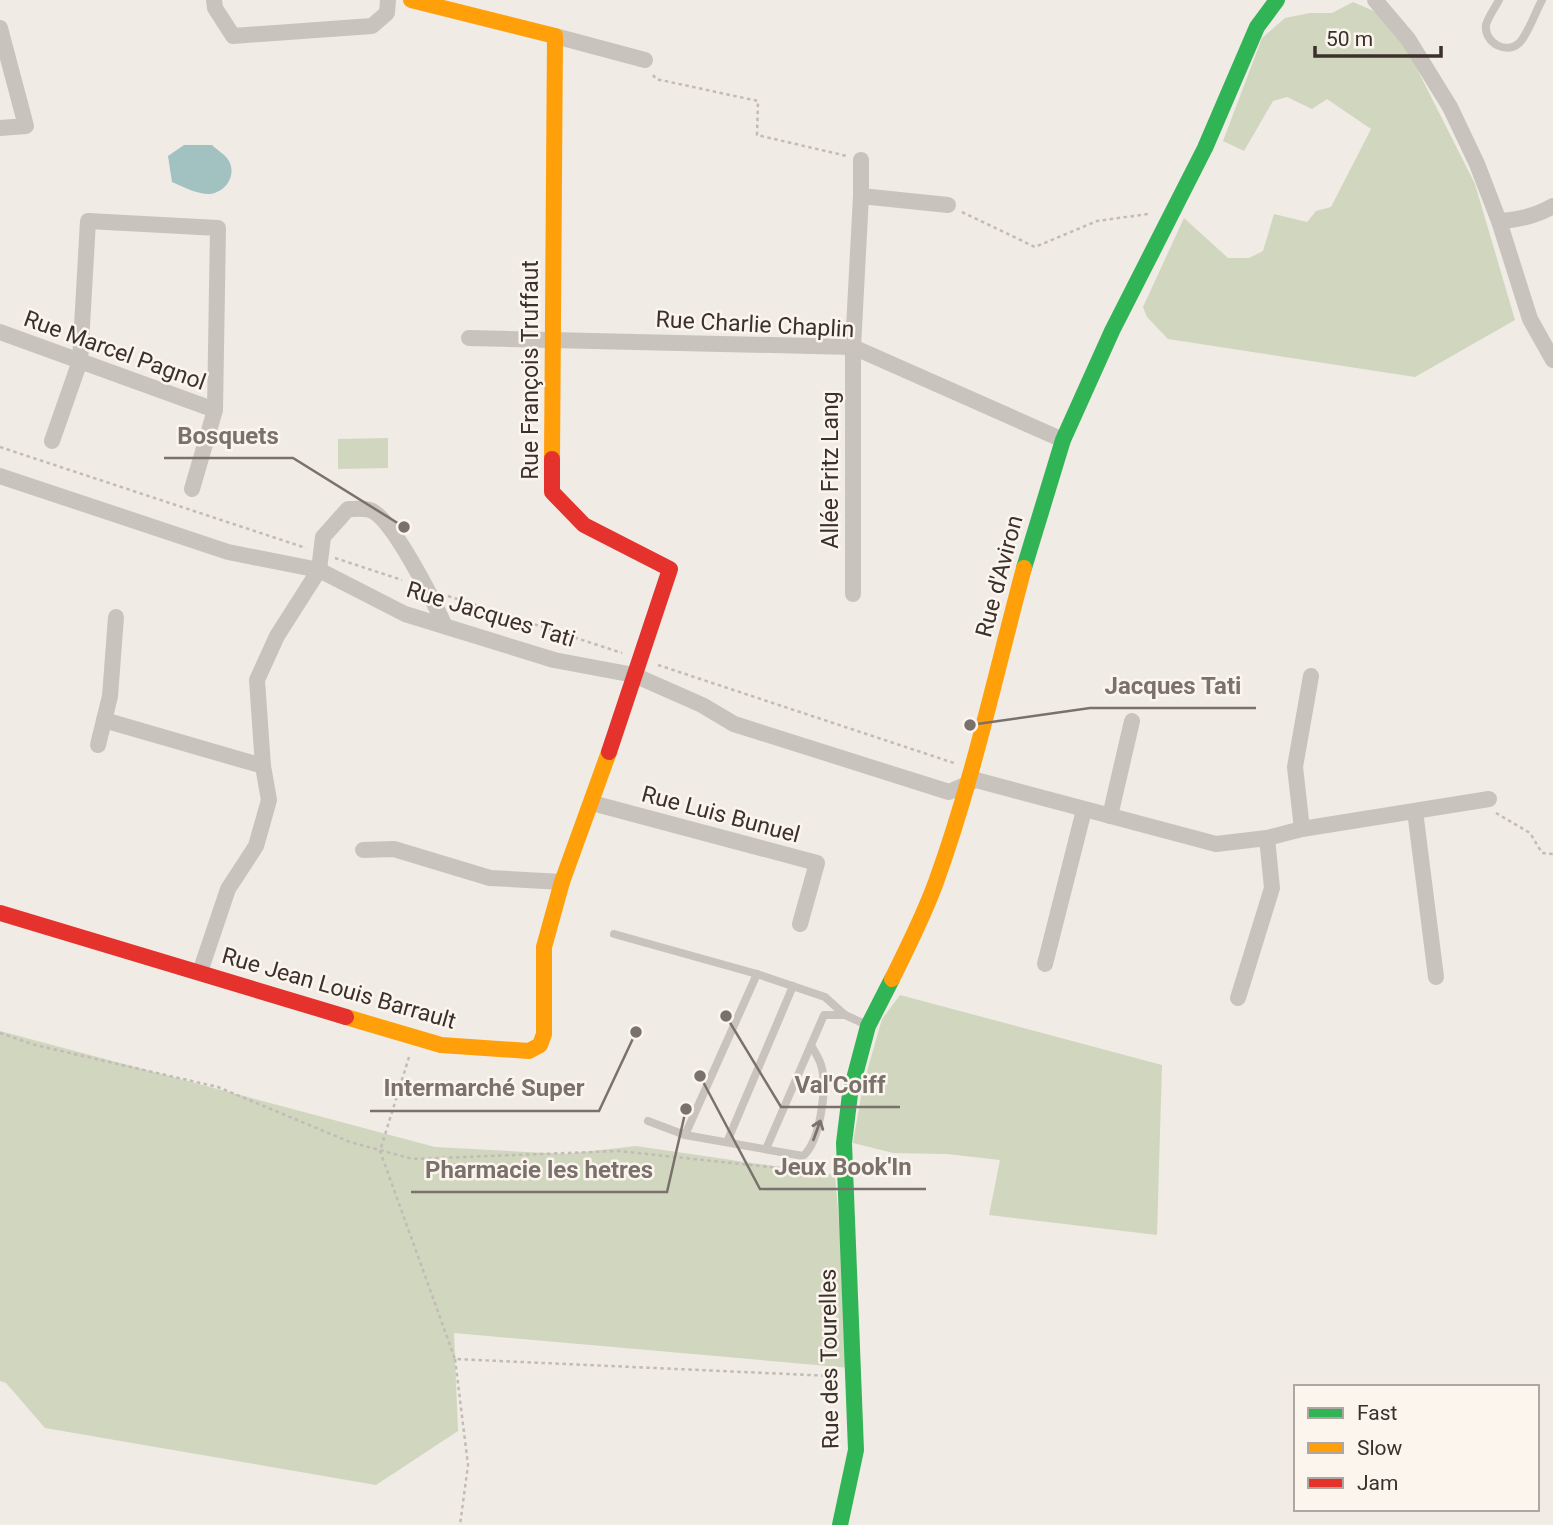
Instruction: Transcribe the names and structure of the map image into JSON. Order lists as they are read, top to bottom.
{
  "streets": {
    "street": [
      "Rue Charlie Chaplin",
      "Rue Marcel Pagnol",
      "Rue François Truffaut",
      "Allée Fritz Lang",
      "Rue d'Aviron",
      "Rue Jacques Tati",
      "Rue Luis Bunuel",
      "Rue Jean Louis Barrault",
      "Rue des Tourelles"
    ]
  },
  "crossings": [
    ["Rue Charlie Chaplin", "Rue François Truffaut"],
    ["Rue Charlie Chaplin", "Allée Fritz Lang"],
    ["Rue Charlie Chaplin", "Rue d'Aviron"],
    ["Rue François Truffaut", "Rue Jacques Tati"],
    ["Rue François Truffaut", "Rue Jean Louis Barrault"],
    ["Rue d'Aviron", "Rue Jacques Tati"],
    ["Rue d'Aviron", "Rue des Tourelles"],
    ["Rue Jacques Tati", "Rue Jean Louis Barrault"],
    ["Rue Luis Bunuel", "Rue Jean Louis Barrault"]
  ],
  "places": [
    "Bosquets",
    "Jacques Tati",
    "Val'Coiff",
    "Intermarché Super",
    "Jeux Book'In",
    "Pharmacie les hetres"
  ],
  "legend": ["Fast", "Slow", "Jam"],
  "scale_bar": "50 m"
}
